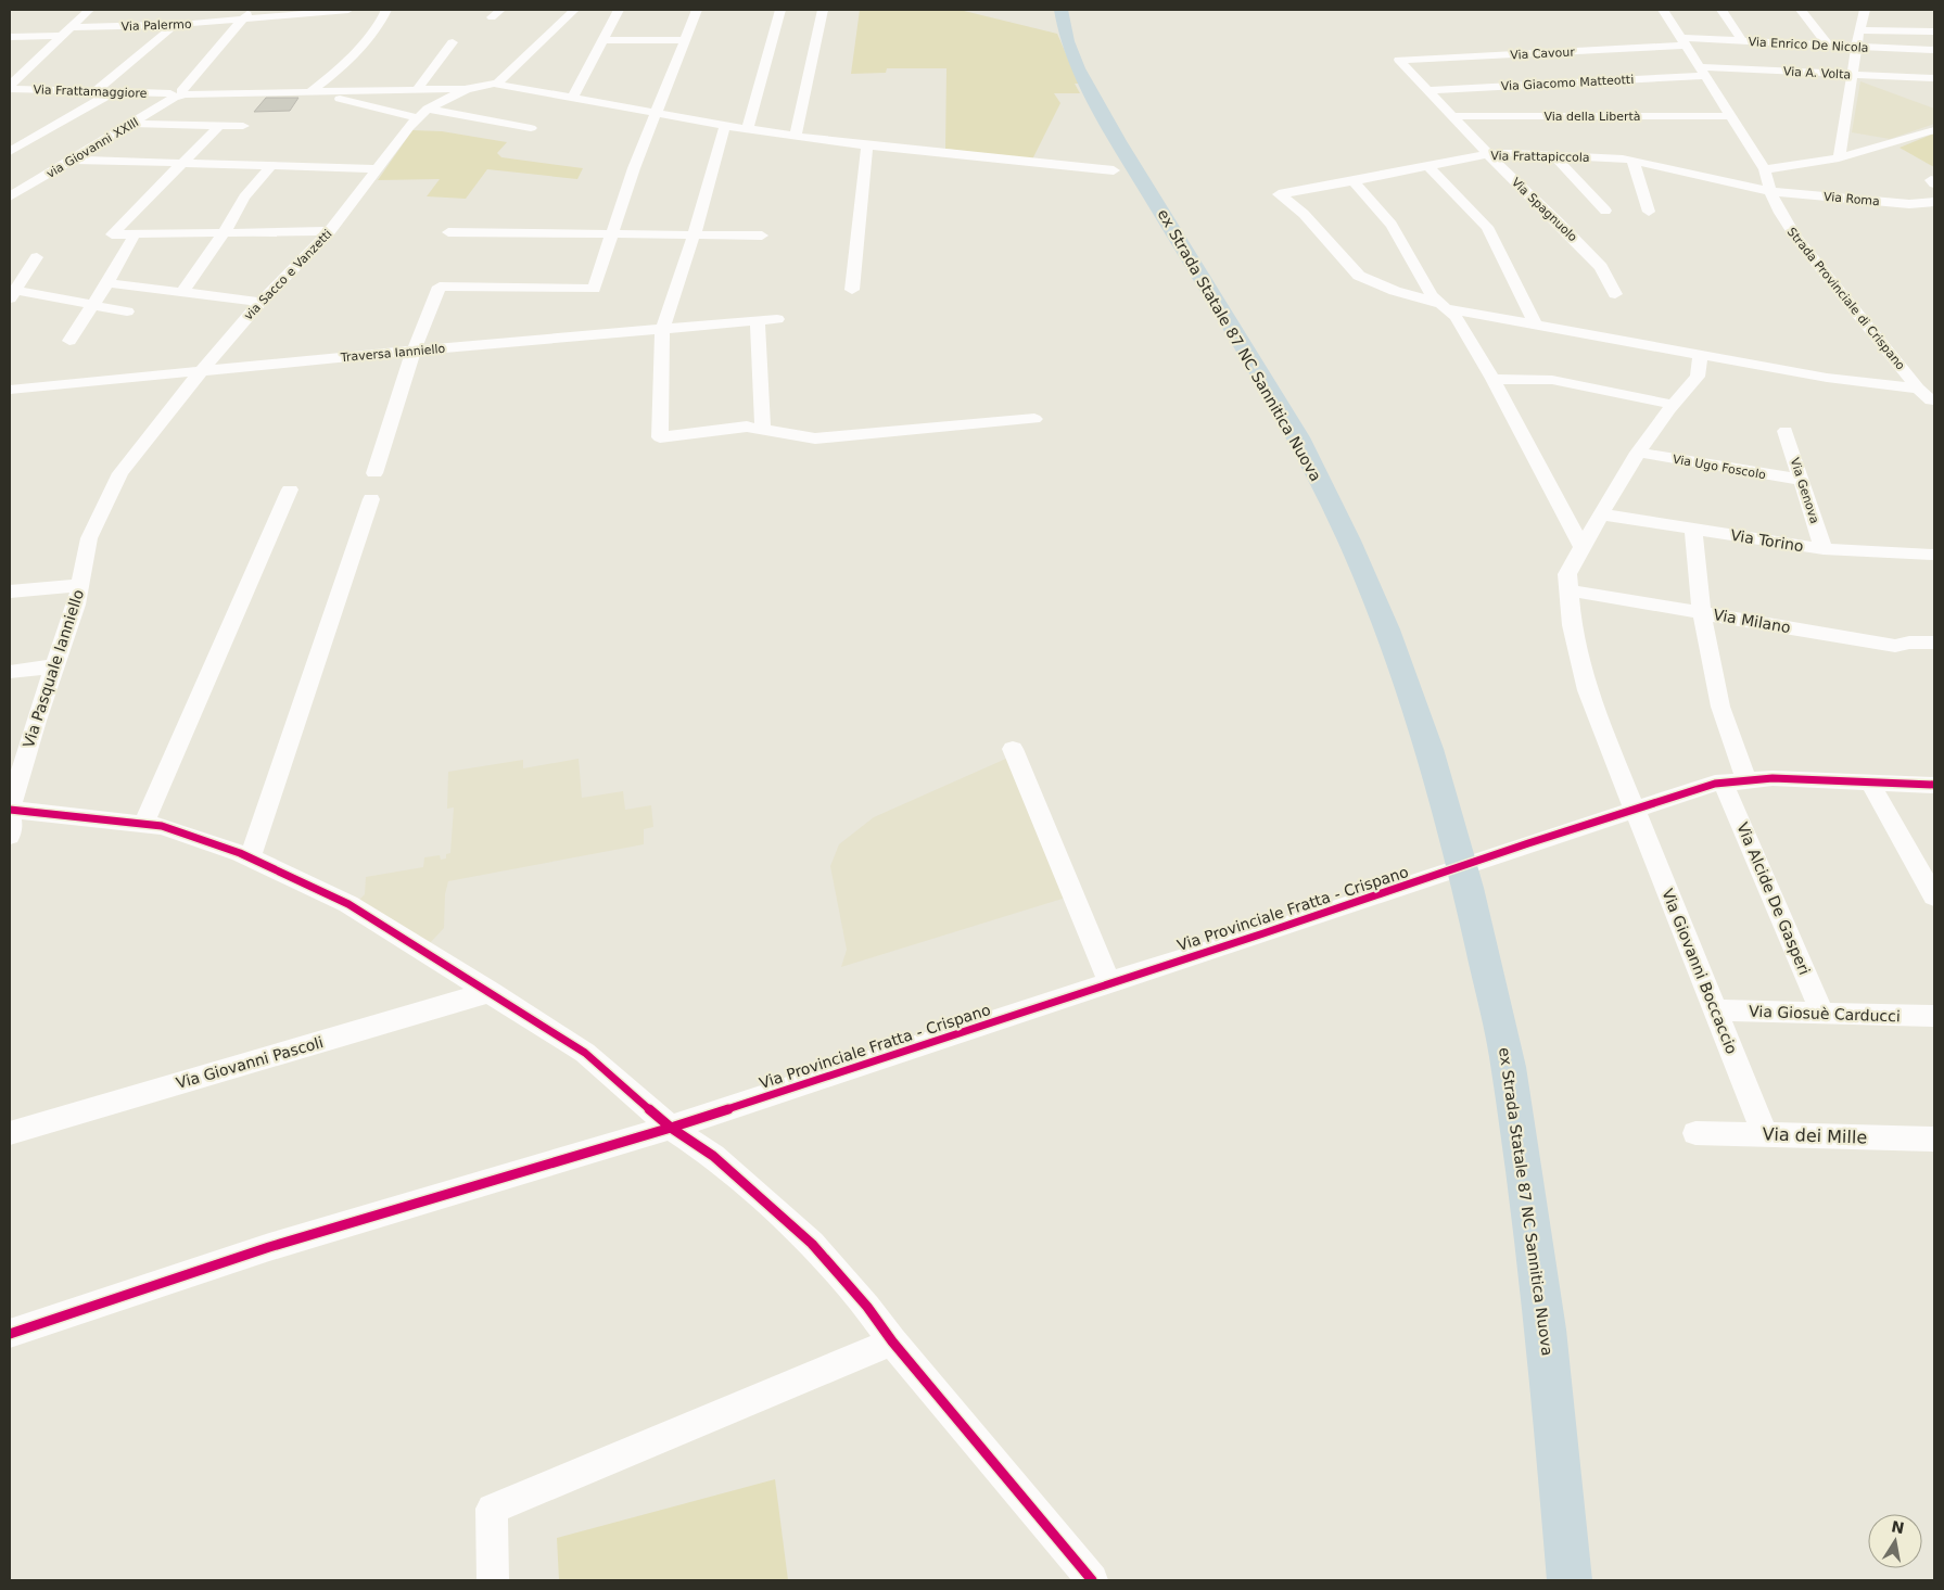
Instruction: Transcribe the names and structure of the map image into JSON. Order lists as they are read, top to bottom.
{
  "streets": {
    "highway": ["ex Strada Statale 87 NC Sannitica Nuova"],
    "street": [
      "Via Palermo",
      "Via Enrico De Nicola",
      "Via Cavour",
      "Via A. Volta",
      "Via Giacomo Matteotti",
      "Via Frattamaggiore",
      "Via della Libertà",
      "via Giovanni XXIII",
      "Via Frattapiccola",
      "Via Roma",
      "Via Spagnuolo",
      "via Sacco e Vanzetti",
      "Strada Provinciale di Crispano",
      "Traversa Ianniello",
      "Via Ugo Foscolo",
      "Via Genova",
      "Via Torino",
      "Via Milano",
      "Via Pasquale Ianniello",
      "Via Alcide De Gasperi",
      "Via Provinciale Fratta - Crispano",
      "Via Giovanni Boccaccio",
      "Via Giosuè Carducci",
      "Via Giovanni Pascoli",
      "Via dei Mille"
    ]
  },
  "crossings": [
    ["Via Palermo", "Via Frattamaggiore"],
    ["Via Enrico De Nicola", "Via Cavour"],
    ["Via Cavour", "Via Spagnuolo"],
    ["Via A. Volta", "Via Giacomo Matteotti"],
    ["Via Giacomo Matteotti", "Via Spagnuolo"],
    ["Via Frattamaggiore", "via Giovanni XXIII"],
    ["Via della Libertà", "Via Spagnuolo"],
    ["Via Frattapiccola", "Via Roma"],
    ["Via Frattapiccola", "Via Spagnuolo"],
    ["Via Frattapiccola", "Strada Provinciale di Crispano"],
    ["Via Roma", "Strada Provinciale di Crispano"],
    ["via Sacco e Vanzetti", "Traversa Ianniello"],
    ["via Sacco e Vanzetti", "Via Pasquale Ianniello"],
    ["Via Ugo Foscolo", "Via Genova"],
    ["Via Ugo Foscolo", "Via Giovanni Boccaccio"],
    ["Via Genova", "Via Torino"],
    ["Via Torino", "Via Alcide De Gasperi"],
    ["Via Torino", "Via Giovanni Boccaccio"],
    ["Via Milano", "Via Alcide De Gasperi"],
    ["Via Milano", "Via Giovanni Boccaccio"],
    ["Via Alcide De Gasperi", "Via Provinciale Fratta - Crispano"],
    ["Via Alcide De Gasperi", "Via Giosuè Carducci"],
    ["Via Provinciale Fratta - Crispano", "Via Giovanni Boccaccio"],
    ["Via Giovanni Boccaccio", "Via Giosuè Carducci"],
    ["Via Giovanni Boccaccio", "Via dei Mille"]
  ],
  "north": "top"
}
